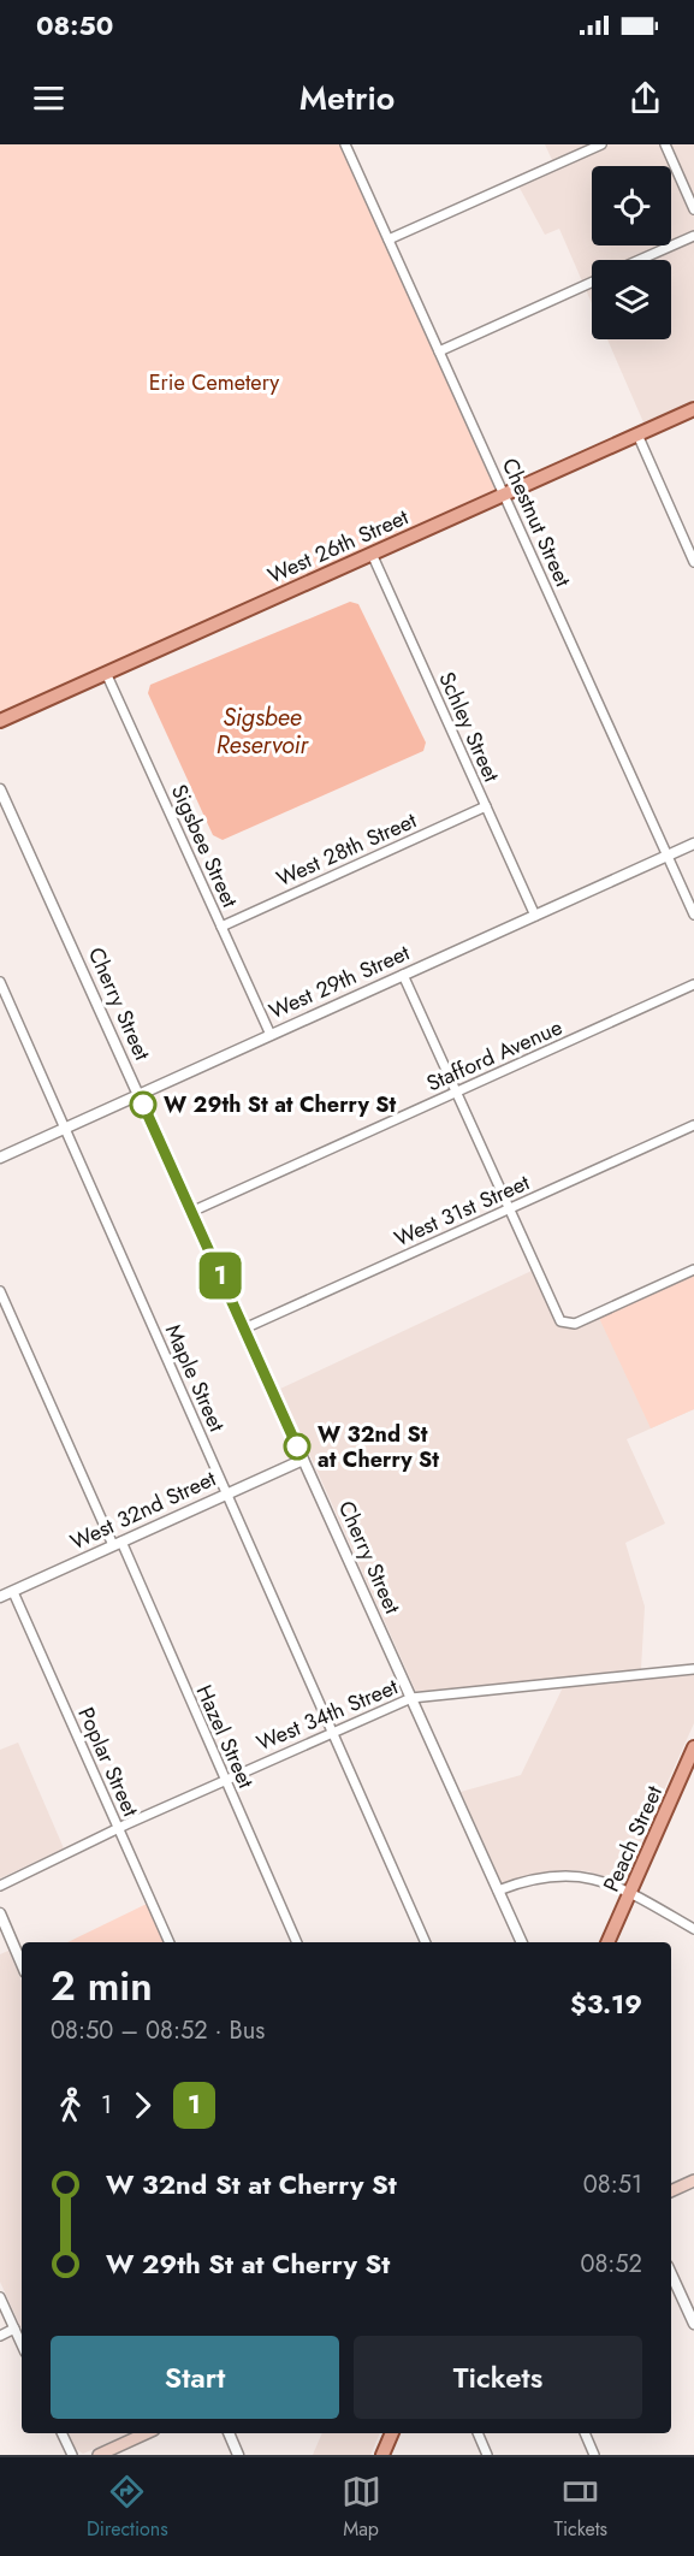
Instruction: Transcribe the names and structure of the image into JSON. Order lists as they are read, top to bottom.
{
  "streets": {
    "main road": ["West 26th Street", "Peach Street"],
    "street": [
      "Chestnut Street",
      "Schley Street",
      "Sigsbee Street",
      "West 28th Street",
      "West 29th Street",
      "Cherry Street",
      "Stafford Avenue",
      "West 31st Street",
      "Maple Street",
      "West 32nd Street",
      "West 34th Street",
      "Hazel Street",
      "Poplar Street"
    ]
  },
  "crossings": [
    ["Chestnut Street", "West 26th Street"],
    ["Chestnut Street", "West 29th Street"],
    ["West 26th Street", "Schley Street"],
    ["West 26th Street", "Sigsbee Street"],
    ["Schley Street", "West 28th Street"],
    ["Schley Street", "West 29th Street"],
    ["Sigsbee Street", "West 28th Street"],
    ["Sigsbee Street", "West 29th Street"],
    ["West 29th Street", "Cherry Street"],
    ["West 29th Street", "Maple Street"],
    ["Cherry Street", "Stafford Avenue"],
    ["Cherry Street", "West 31st Street"],
    ["Cherry Street", "West 32nd Street"],
    ["Cherry Street", "West 34th Street"],
    ["Maple Street", "West 32nd Street"],
    ["Maple Street", "West 34th Street"],
    ["West 32nd Street", "Hazel Street"],
    ["West 32nd Street", "Poplar Street"],
    ["West 34th Street", "Hazel Street"],
    ["West 34th Street", "Poplar Street"]
  ],
  "water": ["Sigsbee Reservoir"],
  "parks": ["Erie Cemetery"],
  "places": ["W 29th St at Cherry St", "W 32nd St at Cherry St"],
  "lines": ["bus line 1"],
  "page": {
    "status": "08:50",
    "header": "Metrio",
    "on_map": "1",
    "heading": ["2 min", "08:50 – 08:52 · Bus", "$3.19"],
    "legs": ["1", "1"],
    "list": [
      {
        "name": "W 32nd St at Cherry St",
        "value": "08:51"
      },
      {
        "name": "W 29th St at Cherry St",
        "value": "08:52"
      }
    ],
    "buttons": ["Start", "Tickets"],
    "tabs": ["Directions", "Map", "Tickets"]
  }
}
